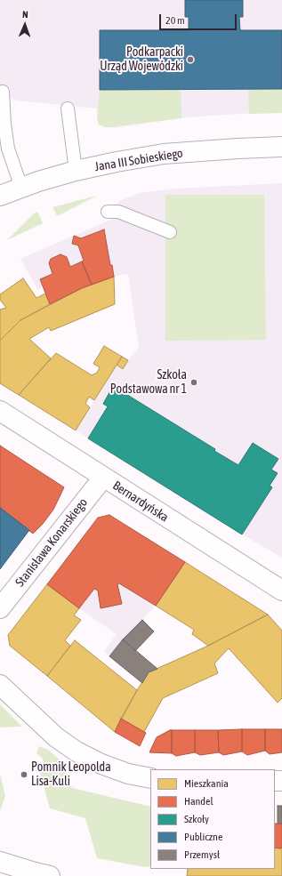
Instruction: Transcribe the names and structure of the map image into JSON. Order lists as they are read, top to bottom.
{
  "streets": {
    "street": ["Jana III Sobieskiego", "Bernardyńska", "Stanisława Konarskiego"]
  },
  "crossings": [
    ["Bernardyńska", "Stanisława Konarskiego"]
  ],
  "places": ["Podkarpacki Urząd Wojewódzki", "Szkoła Podstawowa nr 1", "Pomnik Leopolda Lisa-Kuli"],
  "legend": [
    "Mieszkania",
    "Handel",
    "Szkoły",
    "Publiczne",
    "Przemysł"
  ],
  "scale_bar": "20 m",
  "north": "top"
}
